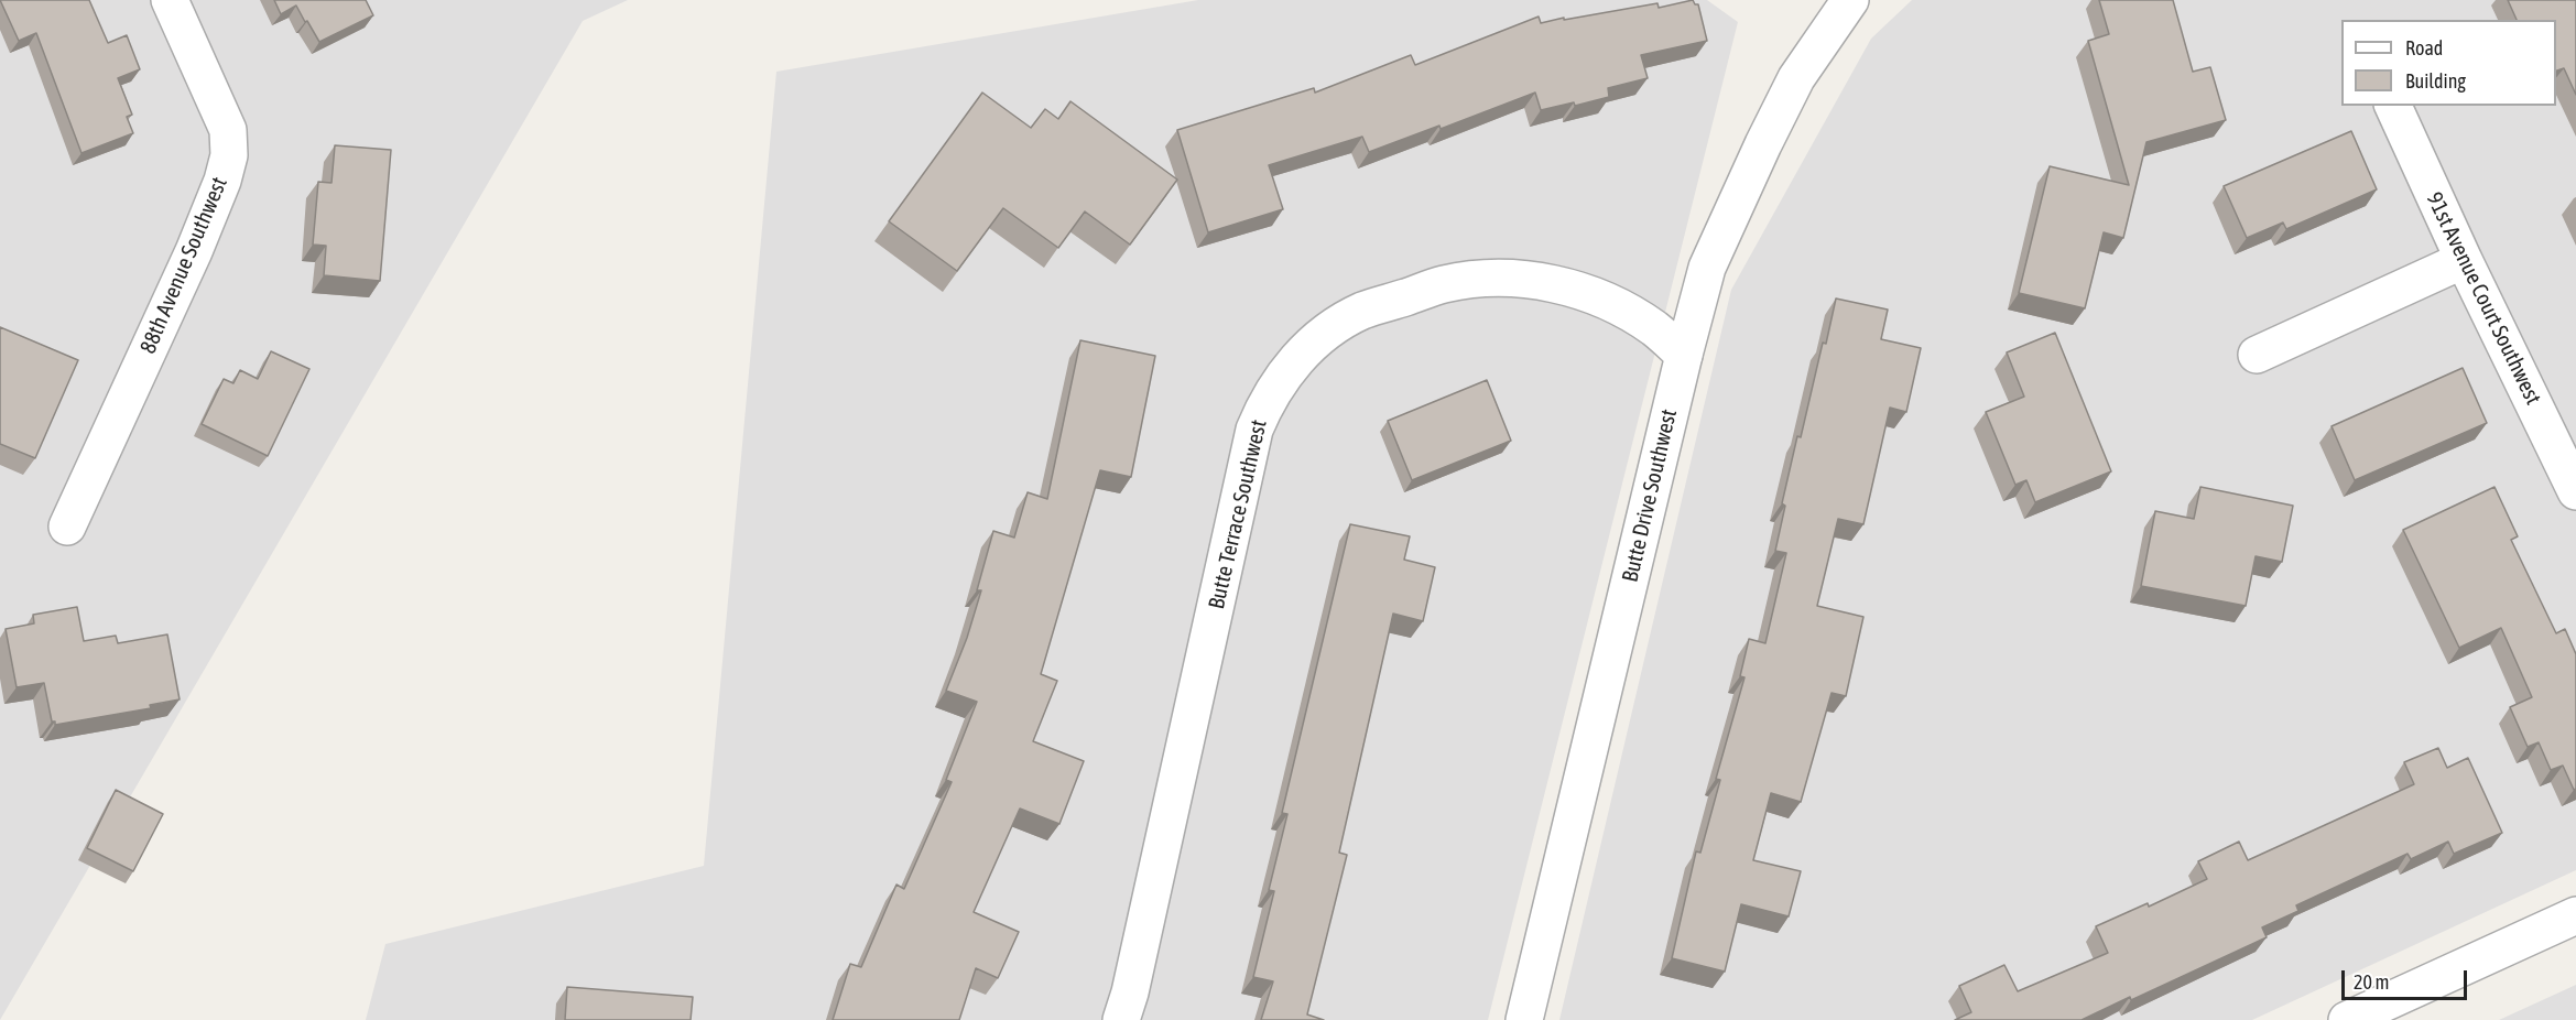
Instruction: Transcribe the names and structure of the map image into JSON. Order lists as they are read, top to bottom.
{
  "streets": {
    "street": [
      "88th Avenue Southwest",
      "91st Avenue Court Southwest",
      "Butte Drive Southwest",
      "Butte Terrace Southwest"
    ]
  },
  "crossings": [
    ["Butte Drive Southwest", "Butte Terrace Southwest"]
  ],
  "legend": ["Road", "Building"],
  "scale_bar": "20 m"
}
